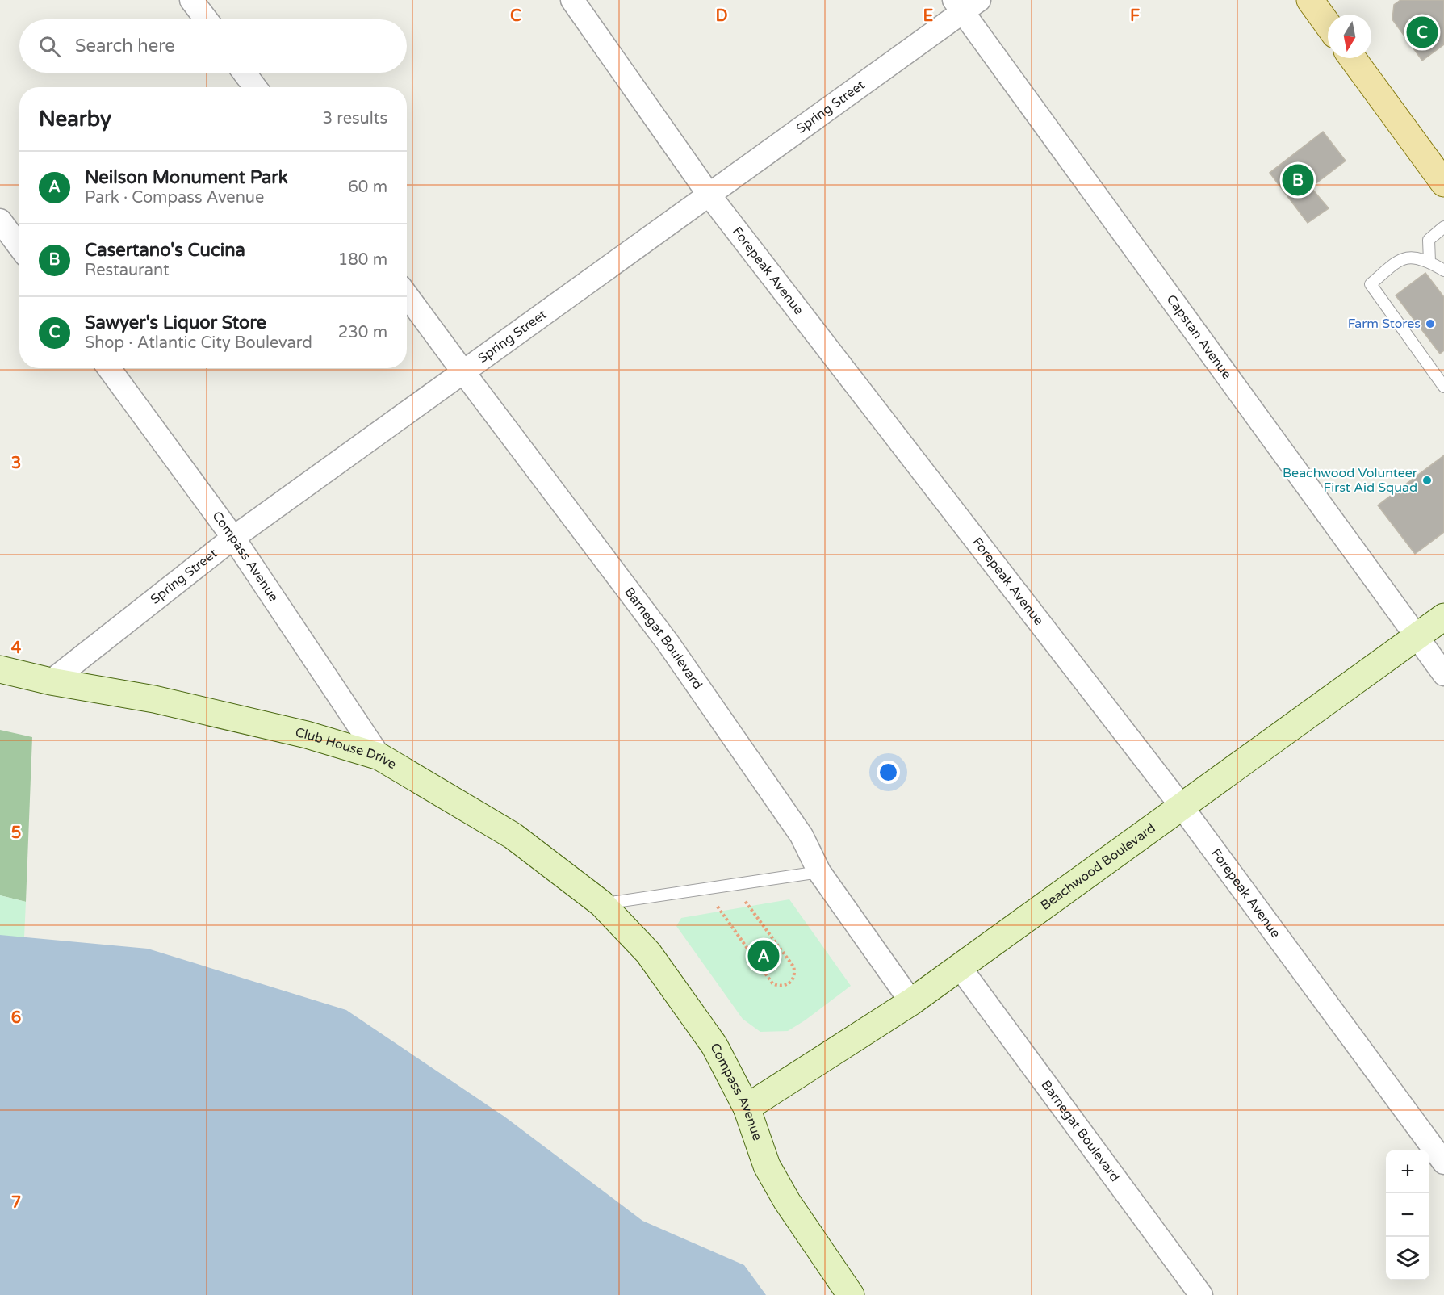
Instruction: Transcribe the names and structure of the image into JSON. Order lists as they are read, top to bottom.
{
  "streets": {
    "main road": ["Compass Avenue", "Club House Drive", "Beachwood Boulevard"],
    "street": [
      "Spring Street",
      "Forepeak Avenue",
      "Capstan Avenue",
      "Barnegat Boulevard"
    ]
  },
  "crossings": [
    ["Spring Street", "Forepeak Avenue"],
    ["Spring Street", "Capstan Avenue"],
    ["Spring Street", "Compass Avenue"],
    ["Spring Street", "Barnegat Boulevard"],
    ["Spring Street", "Club House Drive"],
    ["Forepeak Avenue", "Beachwood Boulevard"],
    ["Capstan Avenue", "Beachwood Boulevard"],
    ["Compass Avenue", "Club House Drive"],
    ["Compass Avenue", "Beachwood Boulevard"],
    ["Barnegat Boulevard", "Beachwood Boulevard"]
  ],
  "places": ["Farm Stores", "Beachwood Volunteer First Aid Squad"],
  "north": "bottom",
  "page": {
    "pins": ["C", "B", "A"],
    "search": "Search here",
    "heading": ["Nearby", "3 results"],
    "list": [
      {
        "mark": "A",
        "name": "Neilson Monument Park",
        "note": "Park · Compass Avenue",
        "value": "60 m"
      },
      {
        "mark": "B",
        "name": "Casertano's Cucina",
        "note": "Restaurant",
        "value": "180 m"
      },
      {
        "mark": "C",
        "name": "Sawyer's Liquor Store",
        "note": "Shop · Atlantic City Boulevard",
        "value": "230 m"
      }
    ],
    "map_buttons": ["+", "−"]
  },
  "grid": {
    "columns": [
      "C",
      "D",
      "E",
      "F"
    ],
    "rows": [
      "3",
      "4",
      "5",
      "6",
      "7"
    ]
  }
}
